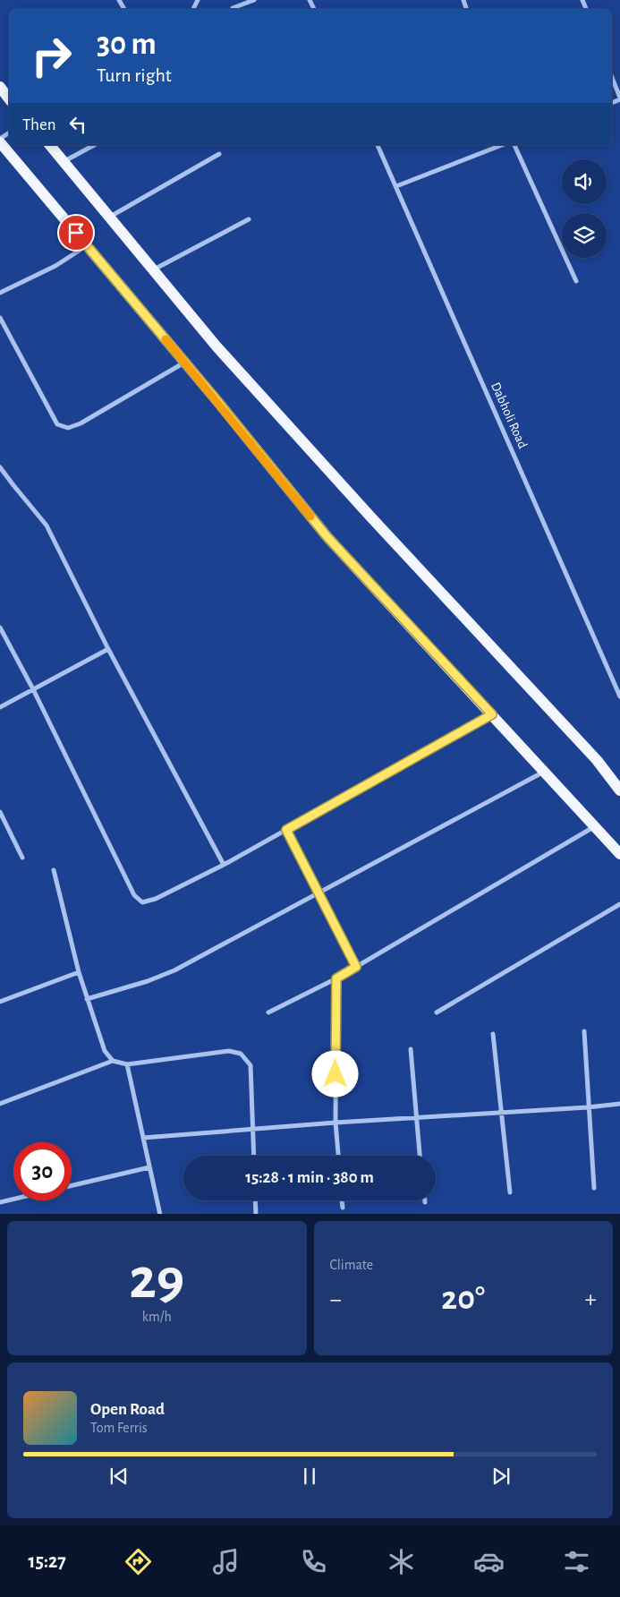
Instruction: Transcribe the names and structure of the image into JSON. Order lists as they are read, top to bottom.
{
  "streets": {
    "street": ["Dabholi Road"]
  },
  "page": {
    "turn": ["30 m", "Turn right"],
    "then": "Then",
    "limit": "30",
    "trip": "15:28 · 1 min · 380 m",
    "tile": [
      ["29", "km/h"],
      "Climate"
    ],
    "heat": ["−", "20°", "+"],
    "song": ["Open Road", "Tom Ferris"],
    "tabs": "15:27"
  }
}
